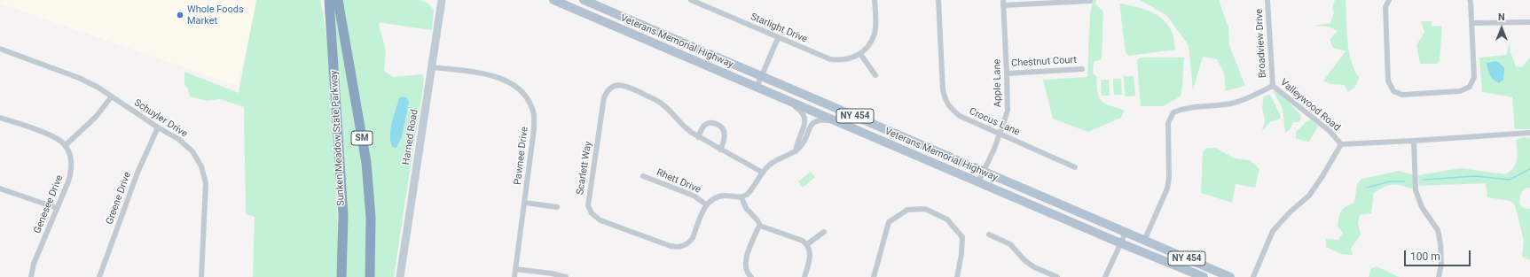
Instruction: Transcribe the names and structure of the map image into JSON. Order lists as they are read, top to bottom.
{
  "streets": {
    "highway": ["Sunken Meadow State Parkway", "SM"],
    "main road": ["Veterans Memorial Highway", "NY 454", "Harned Road"],
    "street": [
      "Starlight Drive",
      "Broadview Drive",
      "Chestnut Court",
      "Apple Lane",
      "Valleywood Road",
      "Schuyler Drive",
      "Crocus Lane",
      "Pawnee Drive",
      "Scarlett Way",
      "Rhett Drive",
      "Greene Drive",
      "Genesee Drive"
    ]
  },
  "crossings": [
    ["Veterans Memorial Highway", "Apple Lane"],
    ["Veterans Memorial Highway", "Valleywood Road"],
    ["Broadview Drive", "Valleywood Road"],
    ["Chestnut Court", "Apple Lane"],
    ["Apple Lane", "Crocus Lane"],
    ["Schuyler Drive", "Greene Drive"],
    ["Harned Road", "Pawnee Drive"],
    ["Scarlett Way", "Rhett Drive"]
  ],
  "places": ["Whole Foods Market"],
  "scale_bar": "100 m",
  "north": "top"
}
